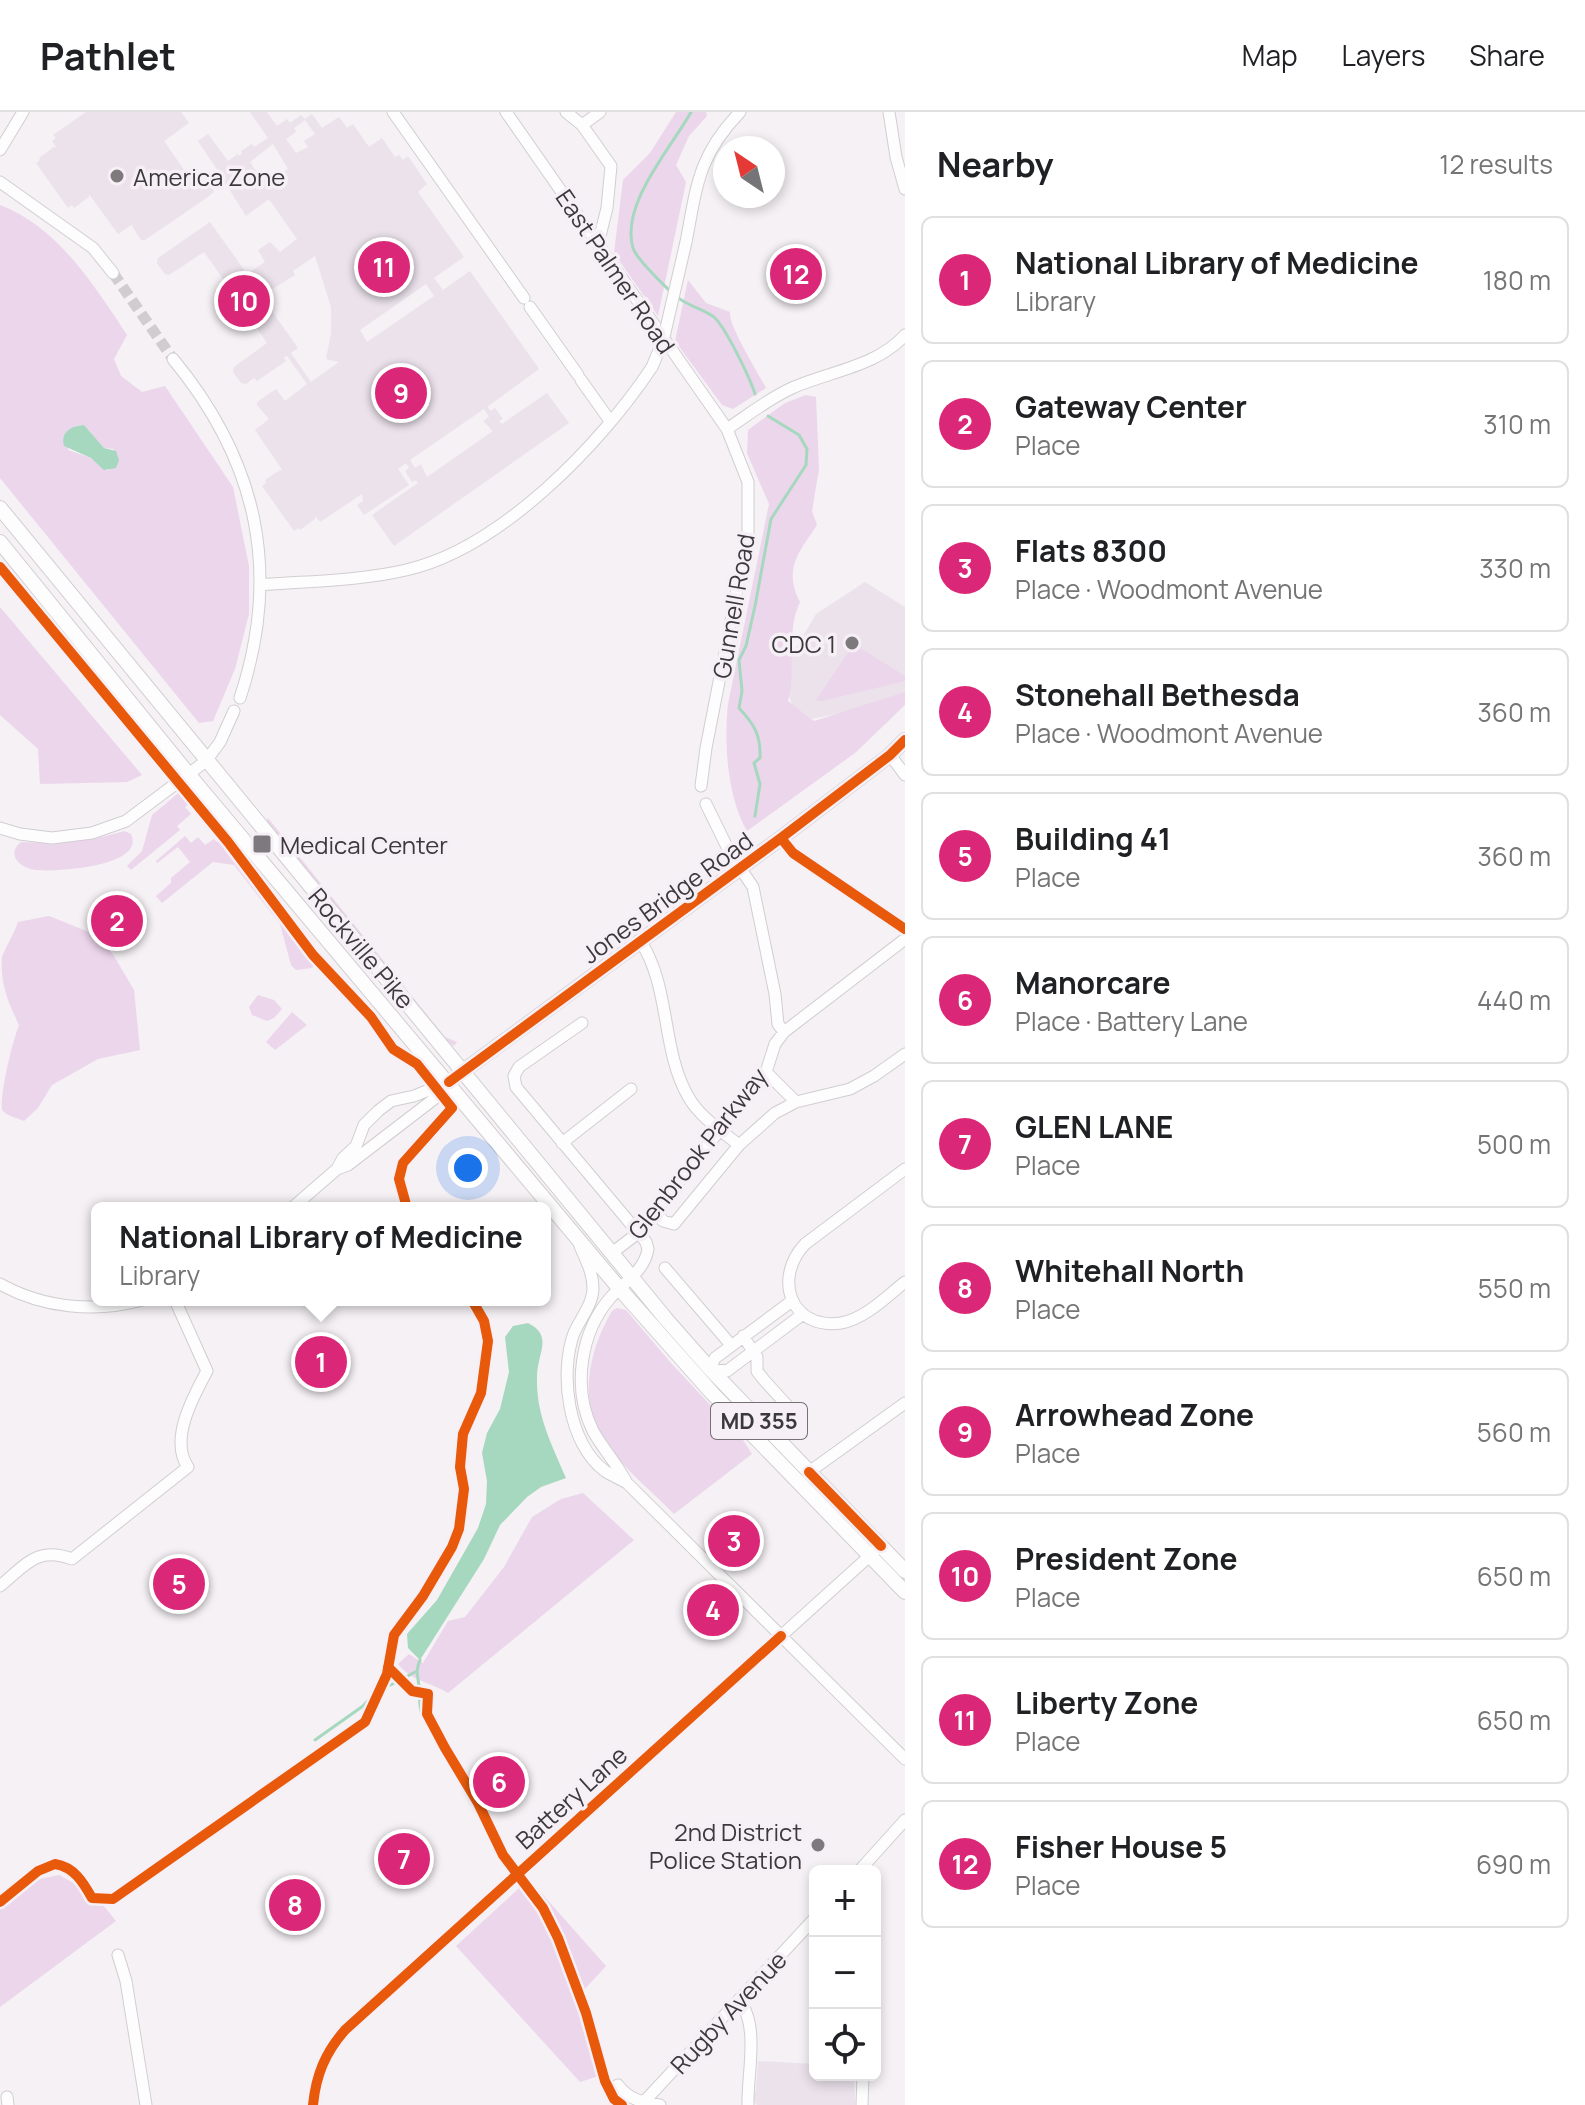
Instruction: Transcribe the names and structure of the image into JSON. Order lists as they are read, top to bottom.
{
  "streets": {
    "main road": ["Jones Bridge Road", "Rockville Pike", "MD 355"],
    "street": [
      "East Palmer Road",
      "Gunnell Road",
      "Glenbrook Parkway",
      "Battery Lane",
      "Rugby Avenue"
    ]
  },
  "crossings": [
    ["East Palmer Road", "Gunnell Road"],
    ["Jones Bridge Road", "Rockville Pike"],
    ["Rockville Pike", "Glenbrook Parkway"],
    ["Rockville Pike", "MD 355"],
    ["MD 355", "Battery Lane"]
  ],
  "places": {
    "other": ["America Zone", "CDC 1", "2nd District Police Station"],
    "transit": ["Medical Center"]
  },
  "north": "top left",
  "page": {
    "header": "Pathlet",
    "nav": ["Map", "Layers", "Share"],
    "heading": ["Nearby", "12 results"],
    "list": [
      {
        "mark": "1",
        "name": "National Library of Medicine",
        "note": "Library",
        "value": "180 m"
      },
      {
        "mark": "2",
        "name": "Gateway Center",
        "note": "Place",
        "value": "310 m"
      },
      {
        "mark": "3",
        "name": "Flats 8300",
        "note": "Place · Woodmont Avenue",
        "value": "330 m"
      },
      {
        "mark": "4",
        "name": "Stonehall Bethesda",
        "note": "Place · Woodmont Avenue",
        "value": "360 m"
      },
      {
        "mark": "5",
        "name": "Building 41",
        "note": "Place",
        "value": "360 m"
      },
      {
        "mark": "6",
        "name": "Manorcare",
        "note": "Place · Battery Lane",
        "value": "440 m"
      },
      {
        "mark": "7",
        "name": "GLEN LANE",
        "note": "Place",
        "value": "500 m"
      },
      {
        "mark": "8",
        "name": "Whitehall North",
        "note": "Place",
        "value": "550 m"
      },
      {
        "mark": "9",
        "name": "Arrowhead Zone",
        "note": "Place",
        "value": "560 m"
      },
      {
        "mark": "10",
        "name": "President Zone",
        "note": "Place",
        "value": "650 m"
      },
      {
        "mark": "11",
        "name": "Liberty Zone",
        "note": "Place",
        "value": "650 m"
      },
      {
        "mark": "12",
        "name": "Fisher House 5",
        "note": "Place",
        "value": "690 m"
      }
    ],
    "pins": [
      "11",
      "12",
      "10",
      "9",
      "2",
      "1",
      "3",
      "5",
      "4",
      "6",
      "7",
      "8"
    ],
    "popup": ["National Library of Medicine", "Library"],
    "map_buttons": ["+", "−"]
  }
}
